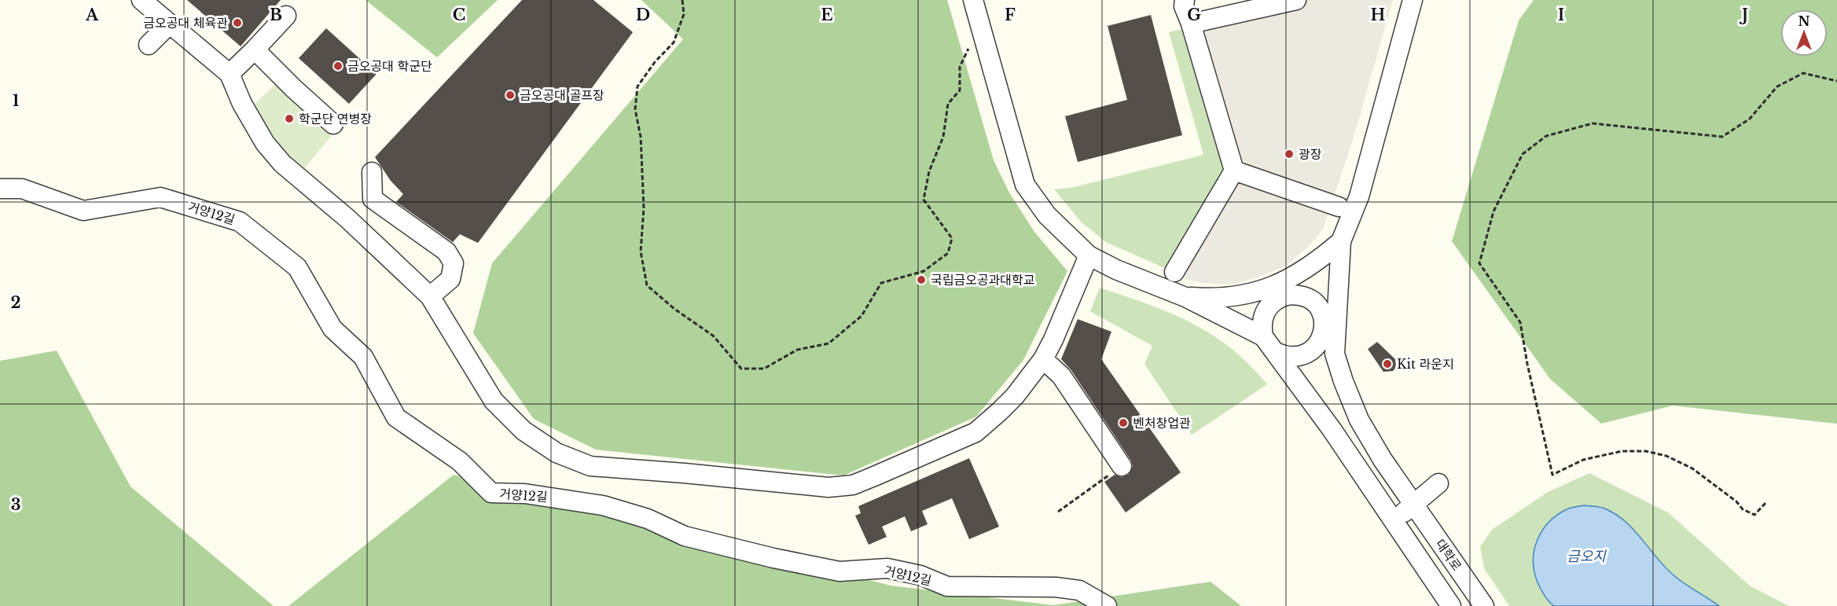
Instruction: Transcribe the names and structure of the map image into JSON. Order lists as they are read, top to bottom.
{
  "streets": {
    "street": ["거양12길", "대학로"]
  },
  "water": ["금오지"],
  "places": [
    "금오공대 체육관",
    "금오공대 학군단",
    "금오공대 골프장",
    "학군단 연병장",
    "광장",
    "국립금오공과대학교",
    "Kit 라운지",
    "벤처창업관"
  ],
  "north": "top",
  "grid": {
    "columns": [
      "A",
      "B",
      "C",
      "D",
      "E",
      "F",
      "G",
      "H",
      "I",
      "J"
    ],
    "rows": ["1", "2", "3"]
  }
}
